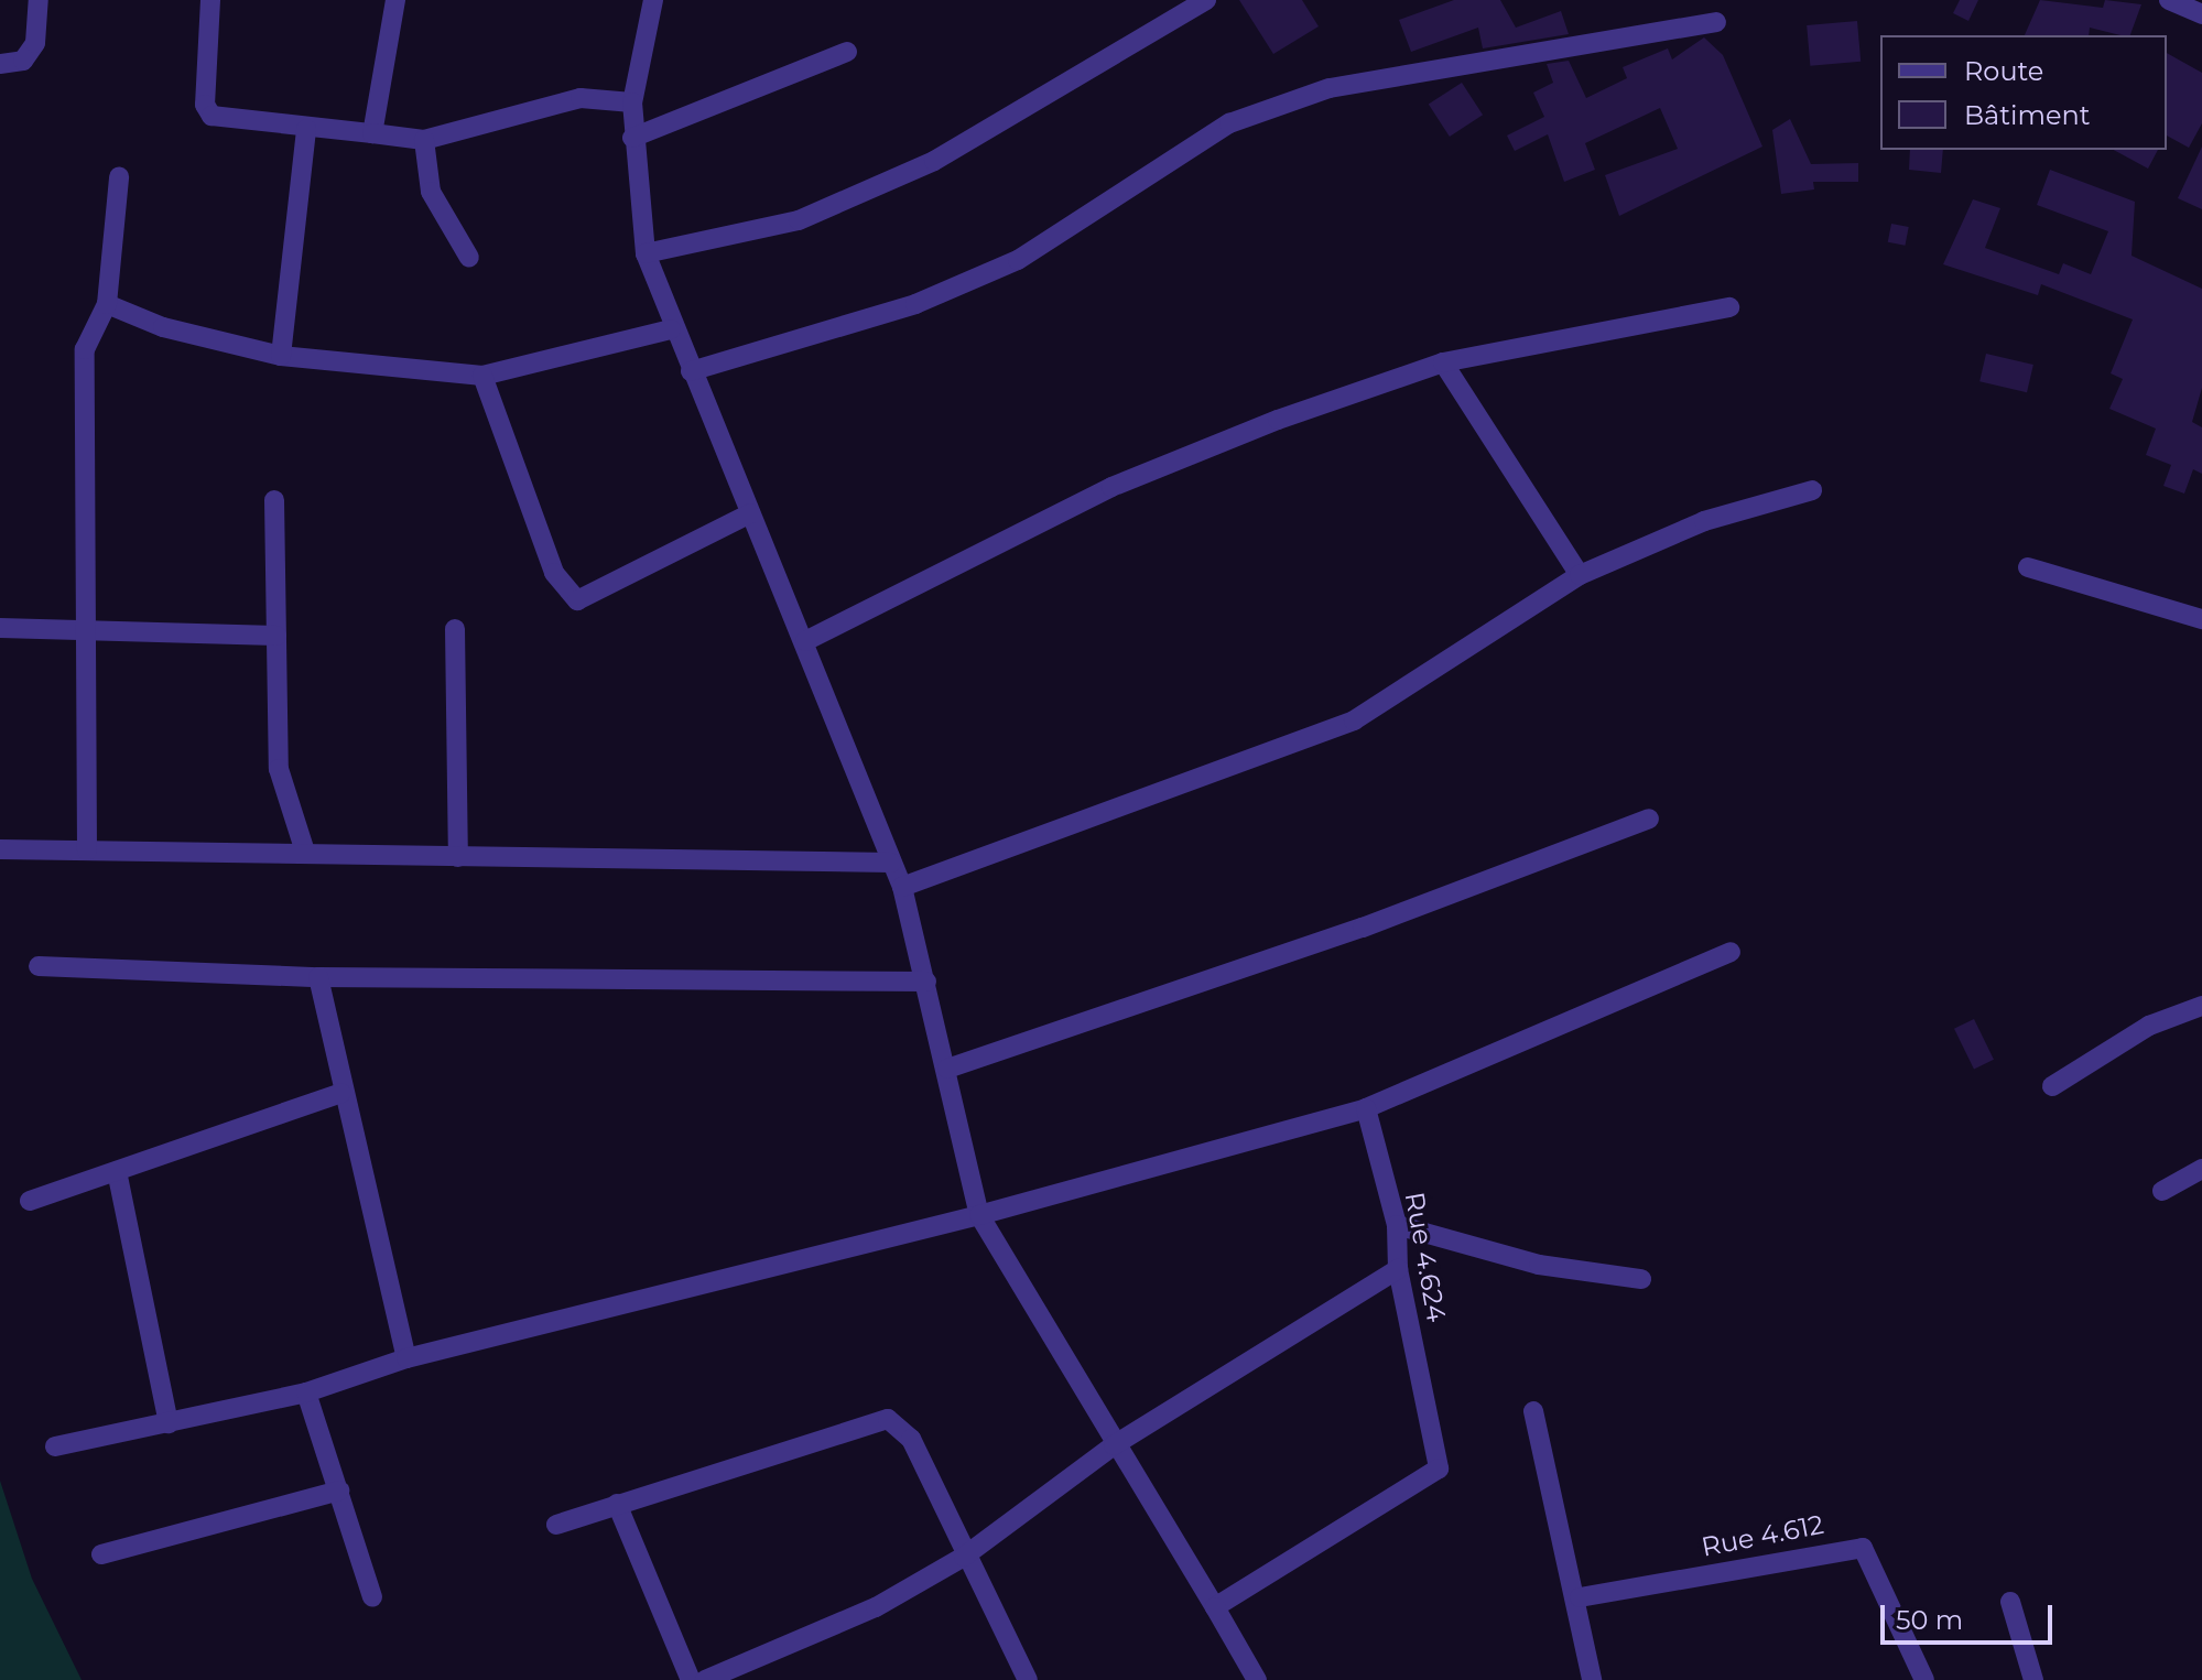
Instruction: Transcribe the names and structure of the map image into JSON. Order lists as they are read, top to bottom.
{
  "streets": {
    "street": ["Rue 4.624", "Rue 4.612"]
  },
  "legend": ["Route", "Bâtiment"],
  "scale_bar": "50 m"
}
